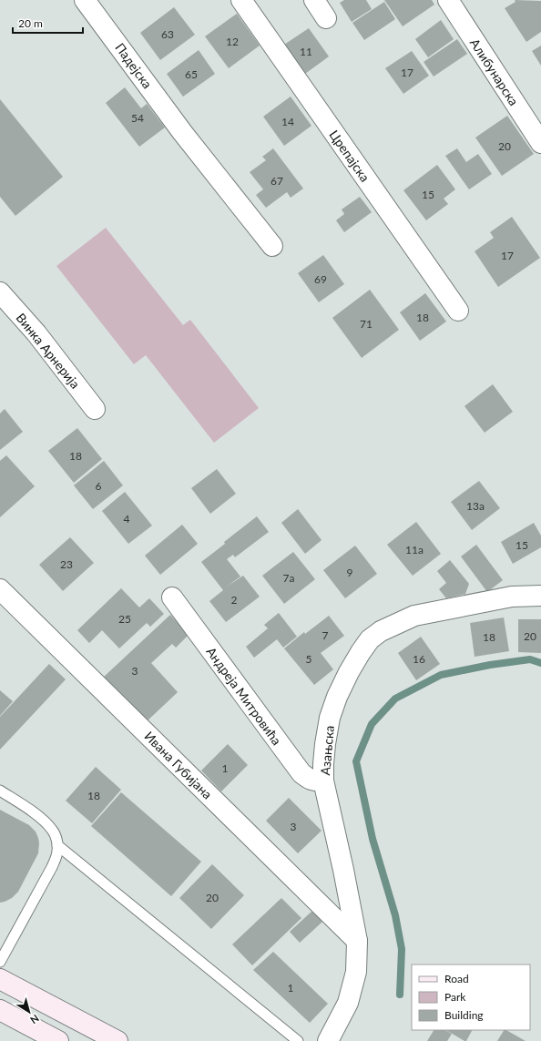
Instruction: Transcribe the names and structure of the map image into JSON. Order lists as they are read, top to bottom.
{
  "streets": {
    "street": [
      "Падејска",
      "Алибунарска",
      "Црепајска",
      "Винка Арнерија",
      "Андреја Митровића",
      "Азањска",
      "Ивана Губијана"
    ]
  },
  "crossings": [
    ["Андреја Митровића", "Азањска"],
    ["Азањска", "Ивана Губијана"]
  ],
  "house_numbers": [
    "63",
    "12",
    "11",
    "17",
    "65",
    "54",
    "14",
    "20",
    "67",
    "15",
    "17",
    "69",
    "18",
    "71",
    "18",
    "6",
    "13a",
    "4",
    "15",
    "11a",
    "23",
    "9",
    "7a",
    "2",
    "25",
    "7",
    "20",
    "18",
    "5",
    "16",
    "3",
    "1",
    "18",
    "3",
    "20",
    "1"
  ],
  "legend": ["Road", "Park", "Building"],
  "scale_bar": "20 m",
  "north": "bottom right"
}
